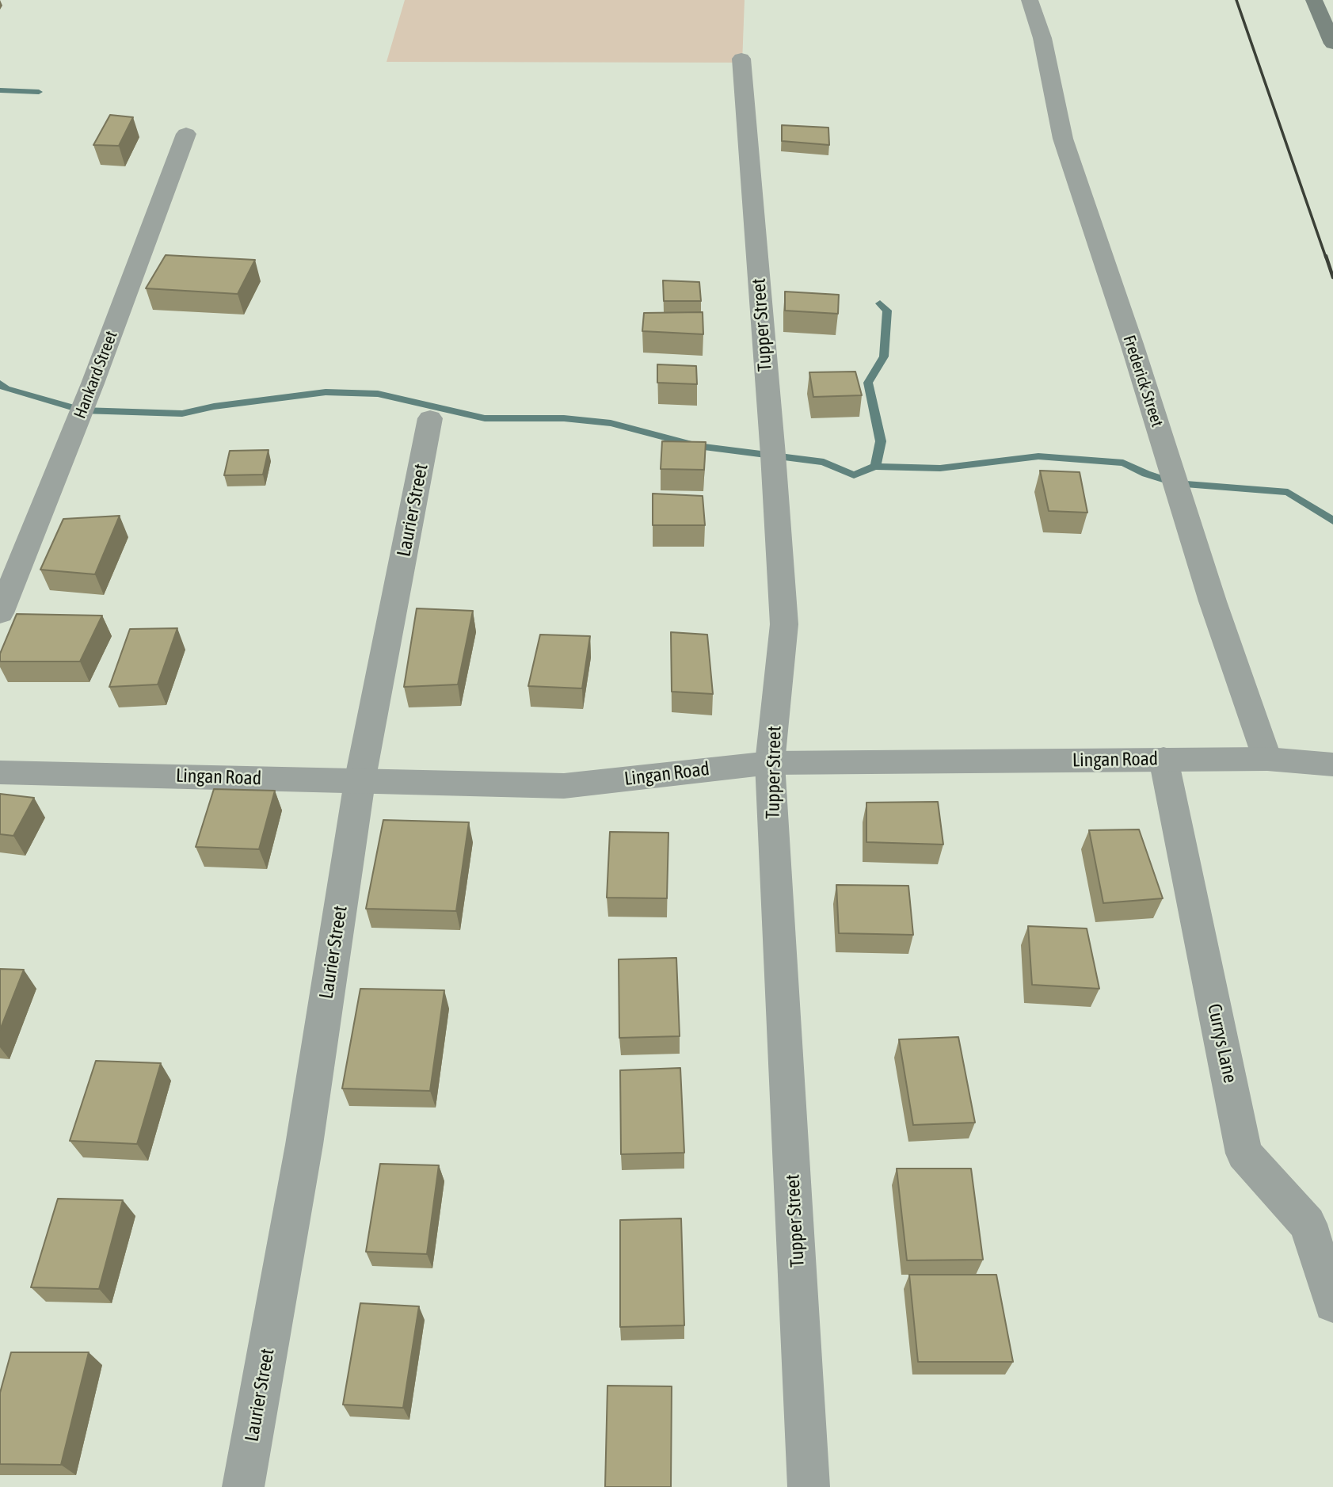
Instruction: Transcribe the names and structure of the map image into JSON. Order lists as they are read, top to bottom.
{
  "streets": {
    "street": [
      "Tupper Street",
      "Hankard Street",
      "Frederick Street",
      "Laurier Street",
      "Lingan Road",
      "Currys Lane"
    ]
  },
  "crossings": [
    ["Tupper Street", "Lingan Road"],
    ["Frederick Street", "Lingan Road"],
    ["Laurier Street", "Lingan Road"],
    ["Lingan Road", "Currys Lane"]
  ]
}
